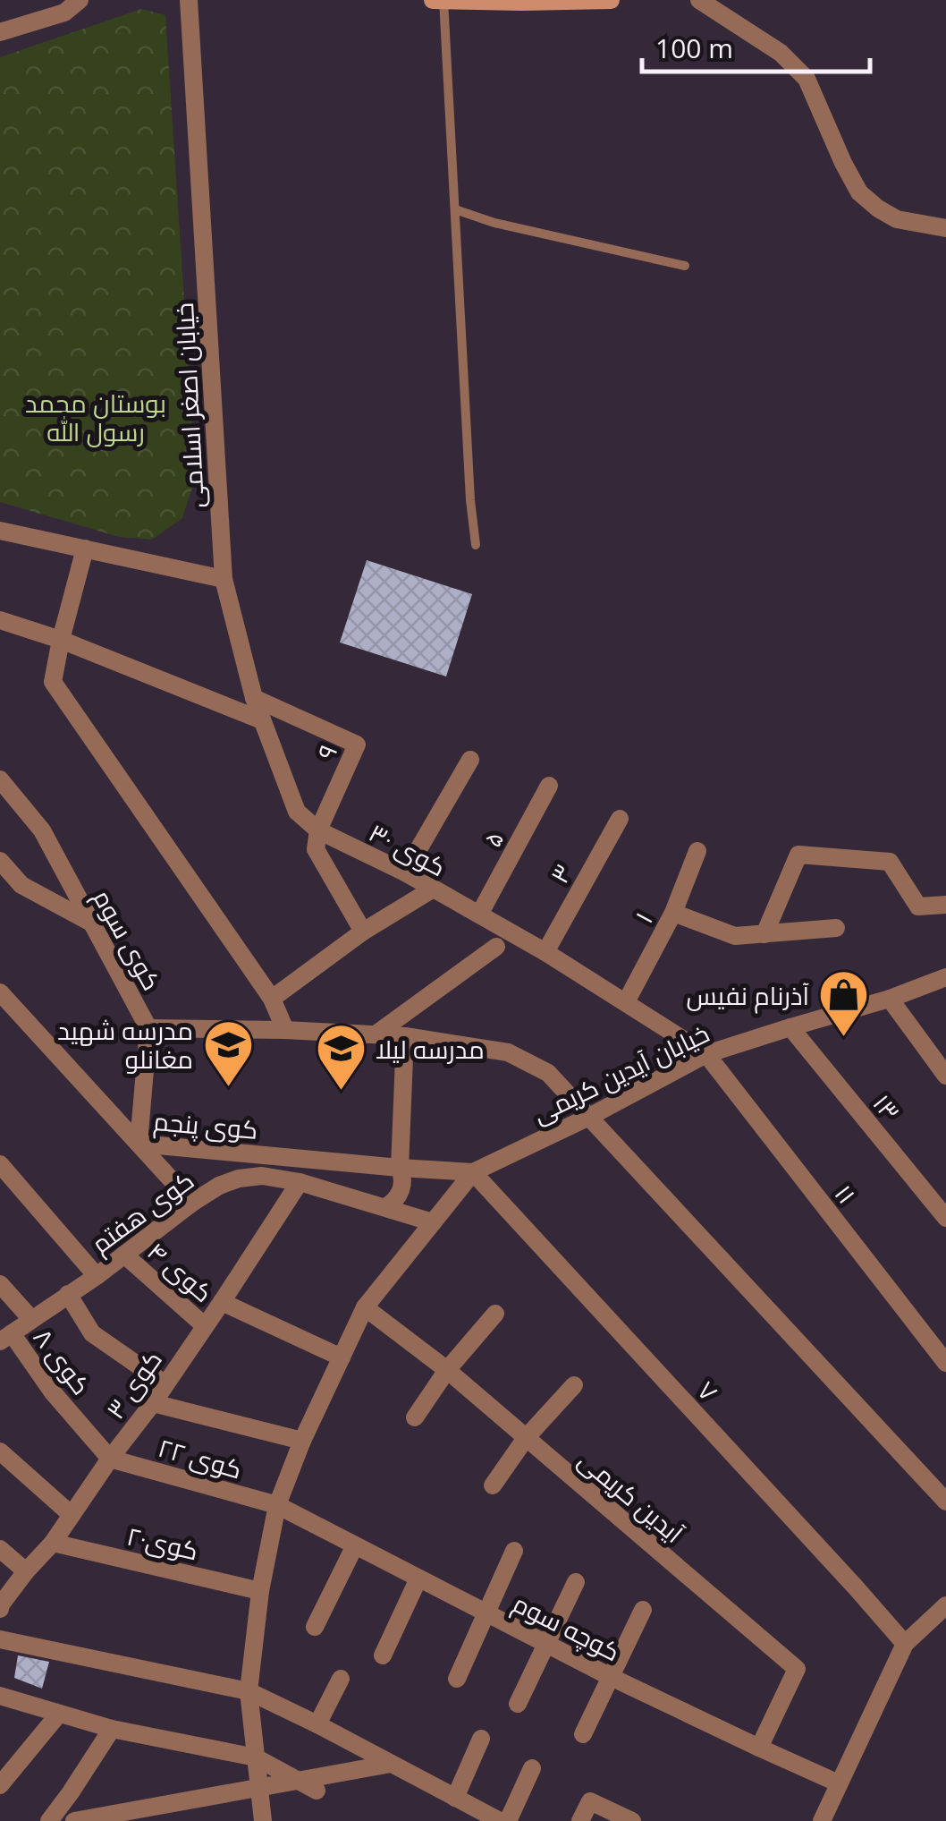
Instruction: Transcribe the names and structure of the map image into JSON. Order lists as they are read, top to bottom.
{
  "streets": {
    "street": [
      "خیابان اصغر اسلامی",
      "۹",
      "۵",
      "کوی ۳۰",
      "۳",
      "۱",
      "کوی سوم",
      "خیابان آیدین کریمی",
      "۱۳",
      "کوی پنجم",
      "۱۱",
      "کوی هفتم",
      "کوی ۴",
      "کوی ۸",
      "کوی ۳",
      "۷",
      "کوی ۲۲",
      "آیدین کریمی",
      "کوی۲۰",
      "کوچه سوم"
    ]
  },
  "crossings": [
    ["خیابان اصغر اسلامی", "کوی ۳۰"],
    ["۹", "کوی ۳۰"],
    ["۵", "کوی ۳۰"],
    ["کوی ۳۰", "۳"],
    ["کوی ۳۰", "۱"],
    ["کوی ۳۰", "خیابان آیدین کریمی"],
    ["کوی ۳۰", "۱۱"],
    ["کوی سوم", "کوی پنجم"],
    ["خیابان آیدین کریمی", "۱۳"],
    ["خیابان آیدین کریمی", "کوی پنجم"],
    ["خیابان آیدین کریمی", "۱۱"],
    ["خیابان آیدین کریمی", "۷"],
    ["کوی پنجم", "۷"],
    ["کوی هفتم", "کوی ۴"],
    ["کوی هفتم", "کوی ۸"],
    ["کوی هفتم", "کوی ۳"],
    ["کوی ۴", "کوی ۳"],
    ["کوی ۸", "کوی ۳"],
    ["کوی ۸", "کوی ۲۲"],
    ["کوی ۳", "کوی ۲۲"],
    ["کوی ۳", "کوی۲۰"],
    ["کوی ۲۲", "کوچه سوم"],
    ["آیدین کریمی", "کوچه سوم"]
  ],
  "parks": ["بوستان محمد رسول الله"],
  "places": {
    "shop": ["آذرنام نفیس"],
    "school or university": ["مدرسه شهید مغانلو", "مدرسه لیلا"]
  },
  "scale_bar": "100 m"
}
